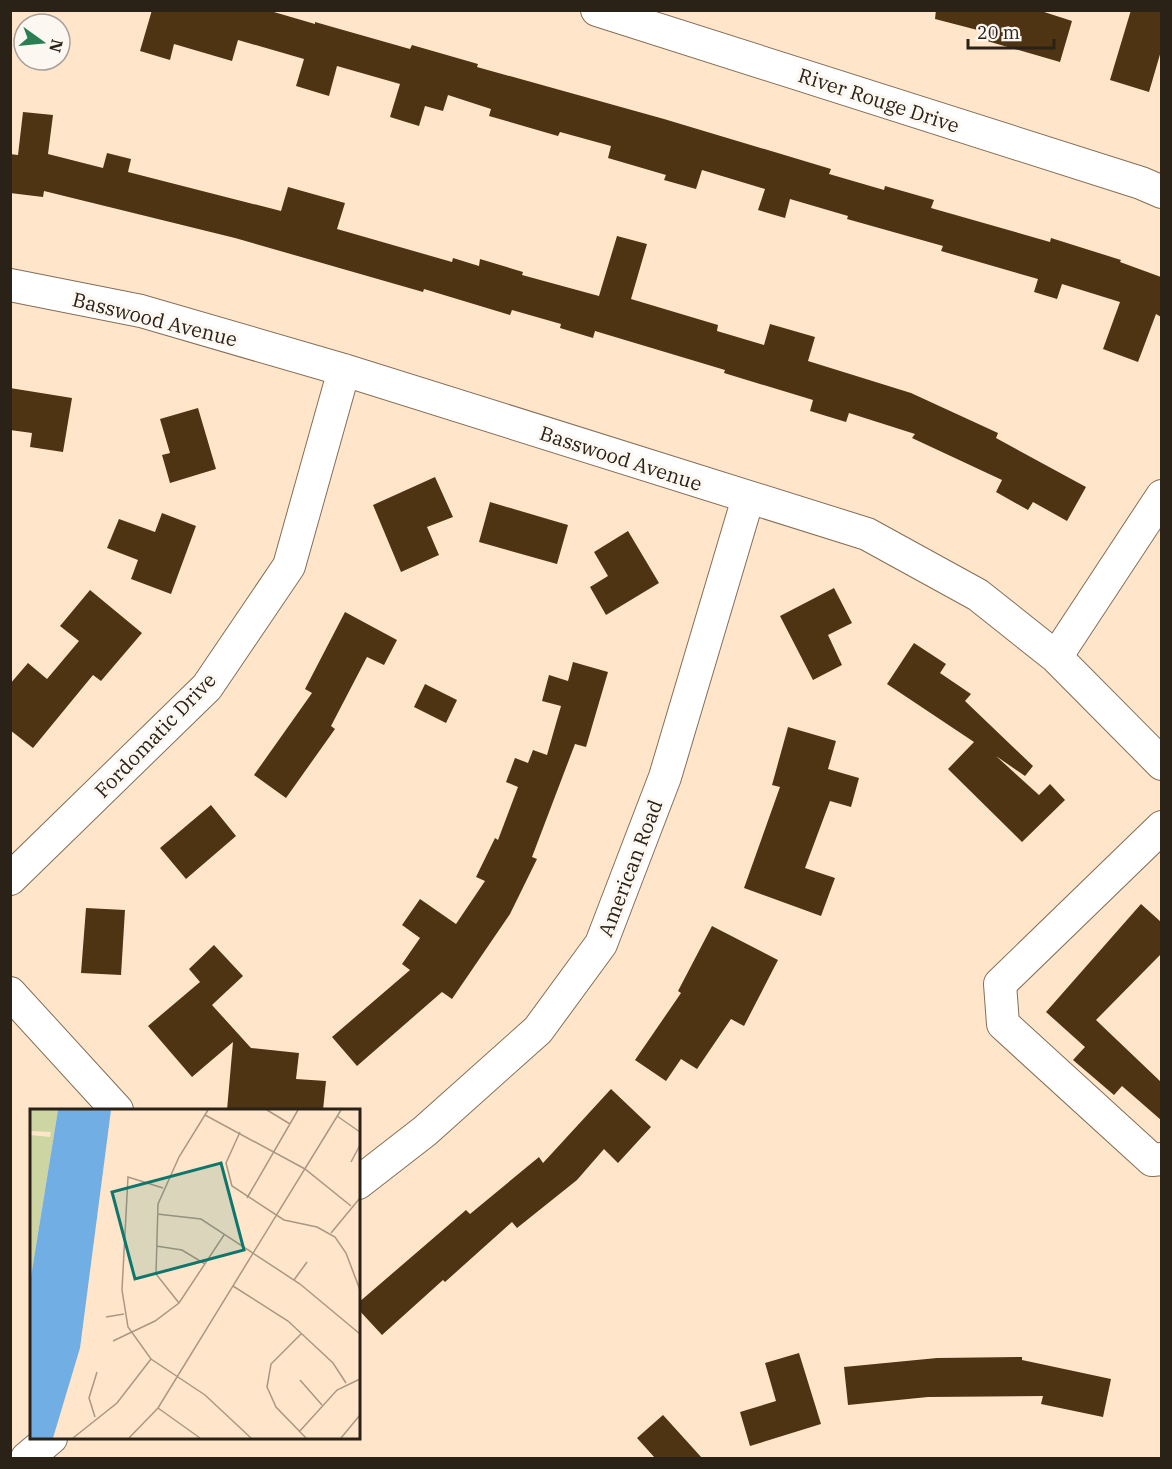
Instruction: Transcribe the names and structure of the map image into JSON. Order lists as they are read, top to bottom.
{
  "streets": {
    "street": [
      "River Rouge Drive",
      "Basswood Avenue",
      "Fordomatic Drive",
      "American Road"
    ]
  },
  "crossings": [
    ["Basswood Avenue", "Fordomatic Drive"],
    ["Basswood Avenue", "American Road"]
  ],
  "scale_bar": "20 m",
  "north": "right"
}
